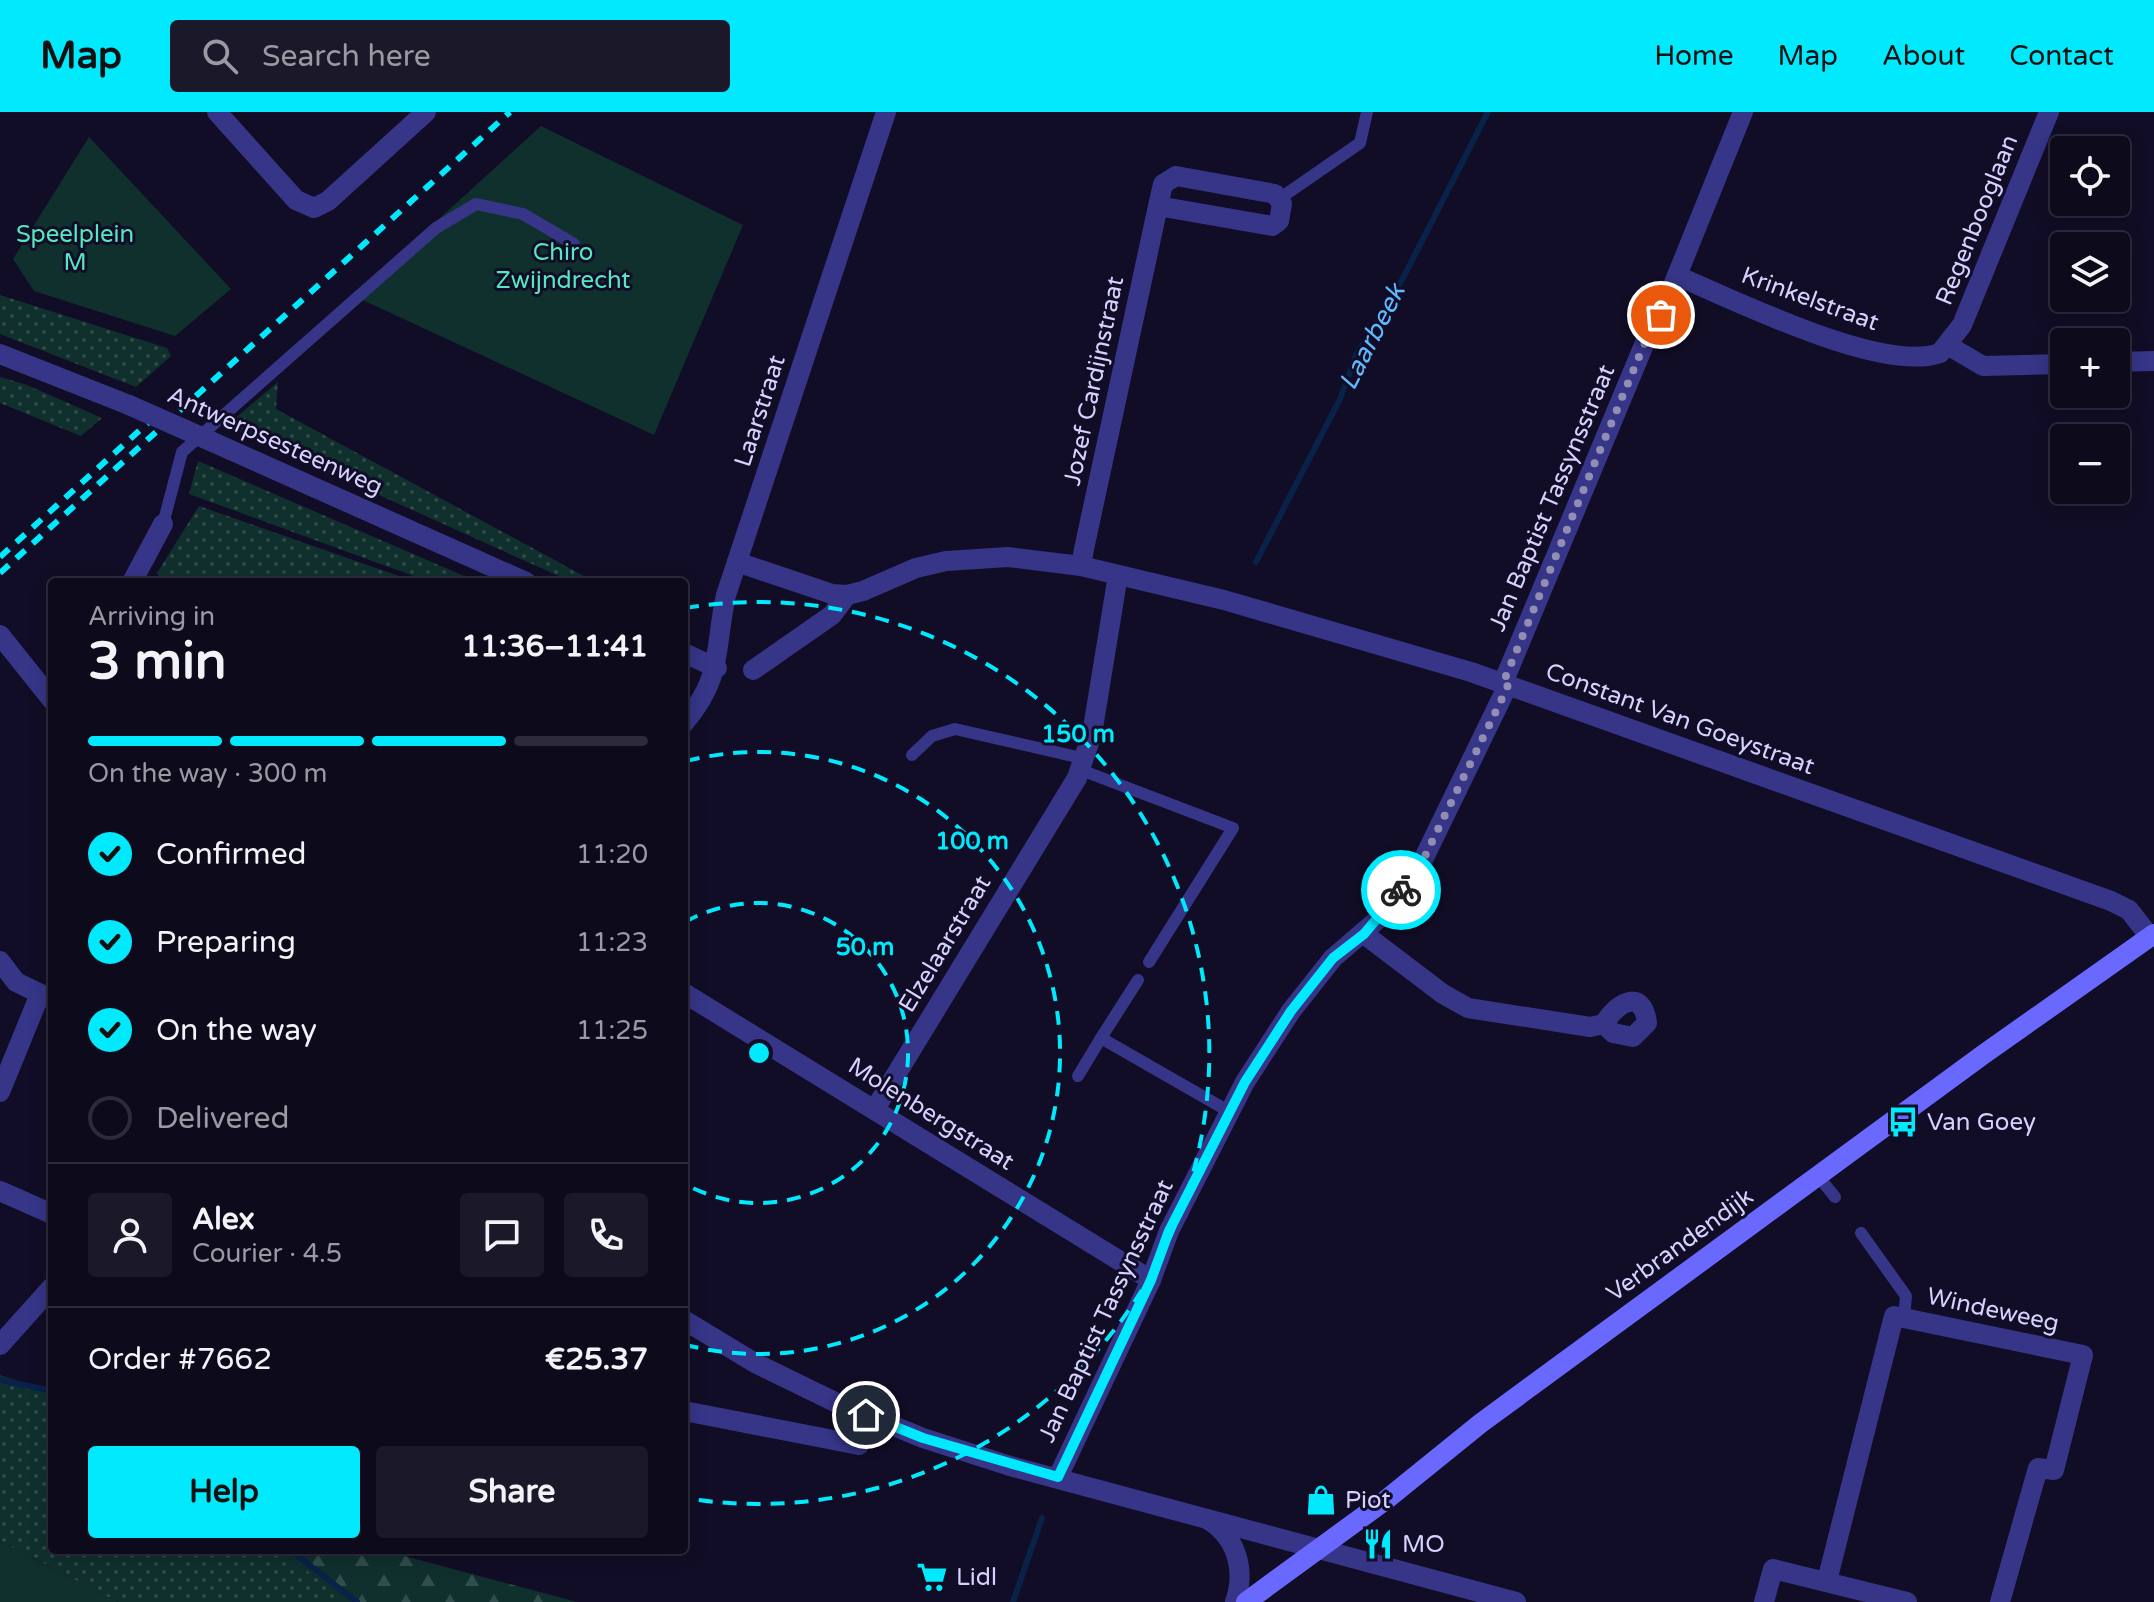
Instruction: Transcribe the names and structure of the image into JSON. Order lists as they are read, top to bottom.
{
  "streets": {
    "main road": ["Verbrandendijk"],
    "street": [
      "Regenbooglaan",
      "Krinkelstraat",
      "Jozef Cardijnstraat",
      "Laarstraat",
      "Antwerpsesteenweg",
      "Jan Baptist Tassynsstraat",
      "Constant Van Goeystraat",
      "Elzelaarstraat",
      "Molenbergstraat",
      "Windeweeg"
    ]
  },
  "crossings": [
    ["Regenbooglaan", "Krinkelstraat"],
    ["Krinkelstraat", "Jan Baptist Tassynsstraat"],
    ["Jozef Cardijnstraat", "Constant Van Goeystraat"],
    ["Jan Baptist Tassynsstraat", "Constant Van Goeystraat"],
    ["Jan Baptist Tassynsstraat", "Molenbergstraat"],
    ["Constant Van Goeystraat", "Elzelaarstraat"],
    ["Constant Van Goeystraat", "Verbrandendijk"],
    ["Elzelaarstraat", "Molenbergstraat"]
  ],
  "water": ["Laarbeek"],
  "parks": ["Speelplein M", "Chiro Zwijndrecht"],
  "places": {
    "bus stop": ["Van Goey"],
    "shop": ["Piot"],
    "restaurant": ["MO"],
    "supermarket": ["Lidl"]
  },
  "page": {
    "header": "Map",
    "search": "Search here",
    "nav": [
      "Home",
      "Map",
      "About",
      "Contact"
    ],
    "map_buttons": ["+", "−"],
    "heading": ["3 min", "Arriving in", "11:36–11:41"],
    "panel": [
      "Alex",
      "Courier · 4.5",
      "Order #7662",
      "€25.37"
    ],
    "bar": "On the way · 300 m",
    "list": [
      ["Confirmed", "11:20"],
      ["Preparing", "11:23"],
      ["On the way", "11:25"],
      "Delivered"
    ],
    "buttons": ["Help", "Share"]
  },
  "rings": ["150 m", "100 m", "50 m"]
}
